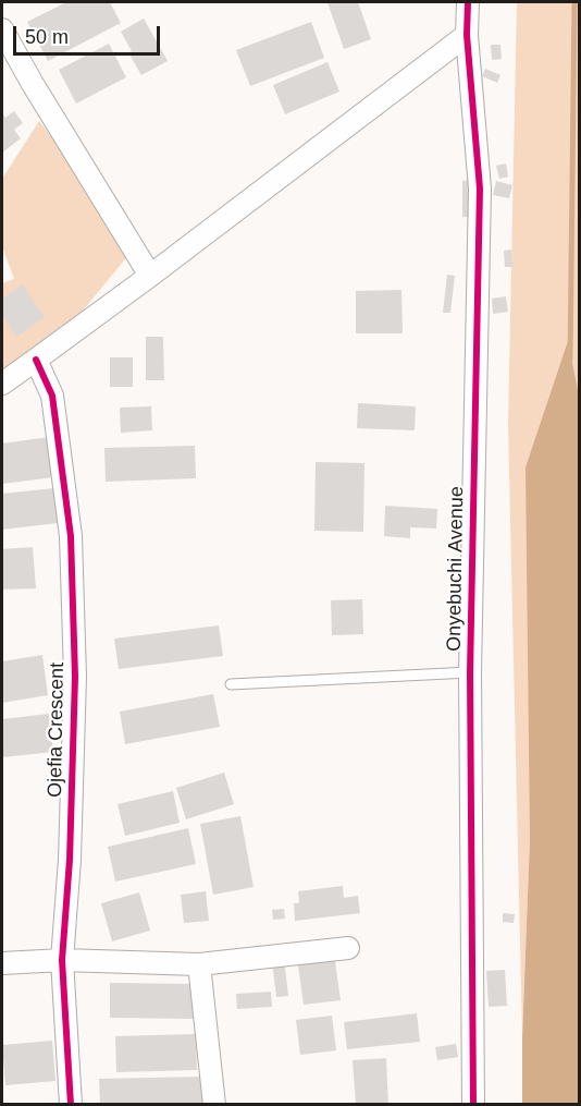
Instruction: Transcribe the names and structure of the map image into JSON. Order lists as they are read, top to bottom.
{
  "streets": {
    "street": ["Onyebuchi Avenue", "Ojefia Crescent"]
  },
  "scale_bar": "50 m"
}
